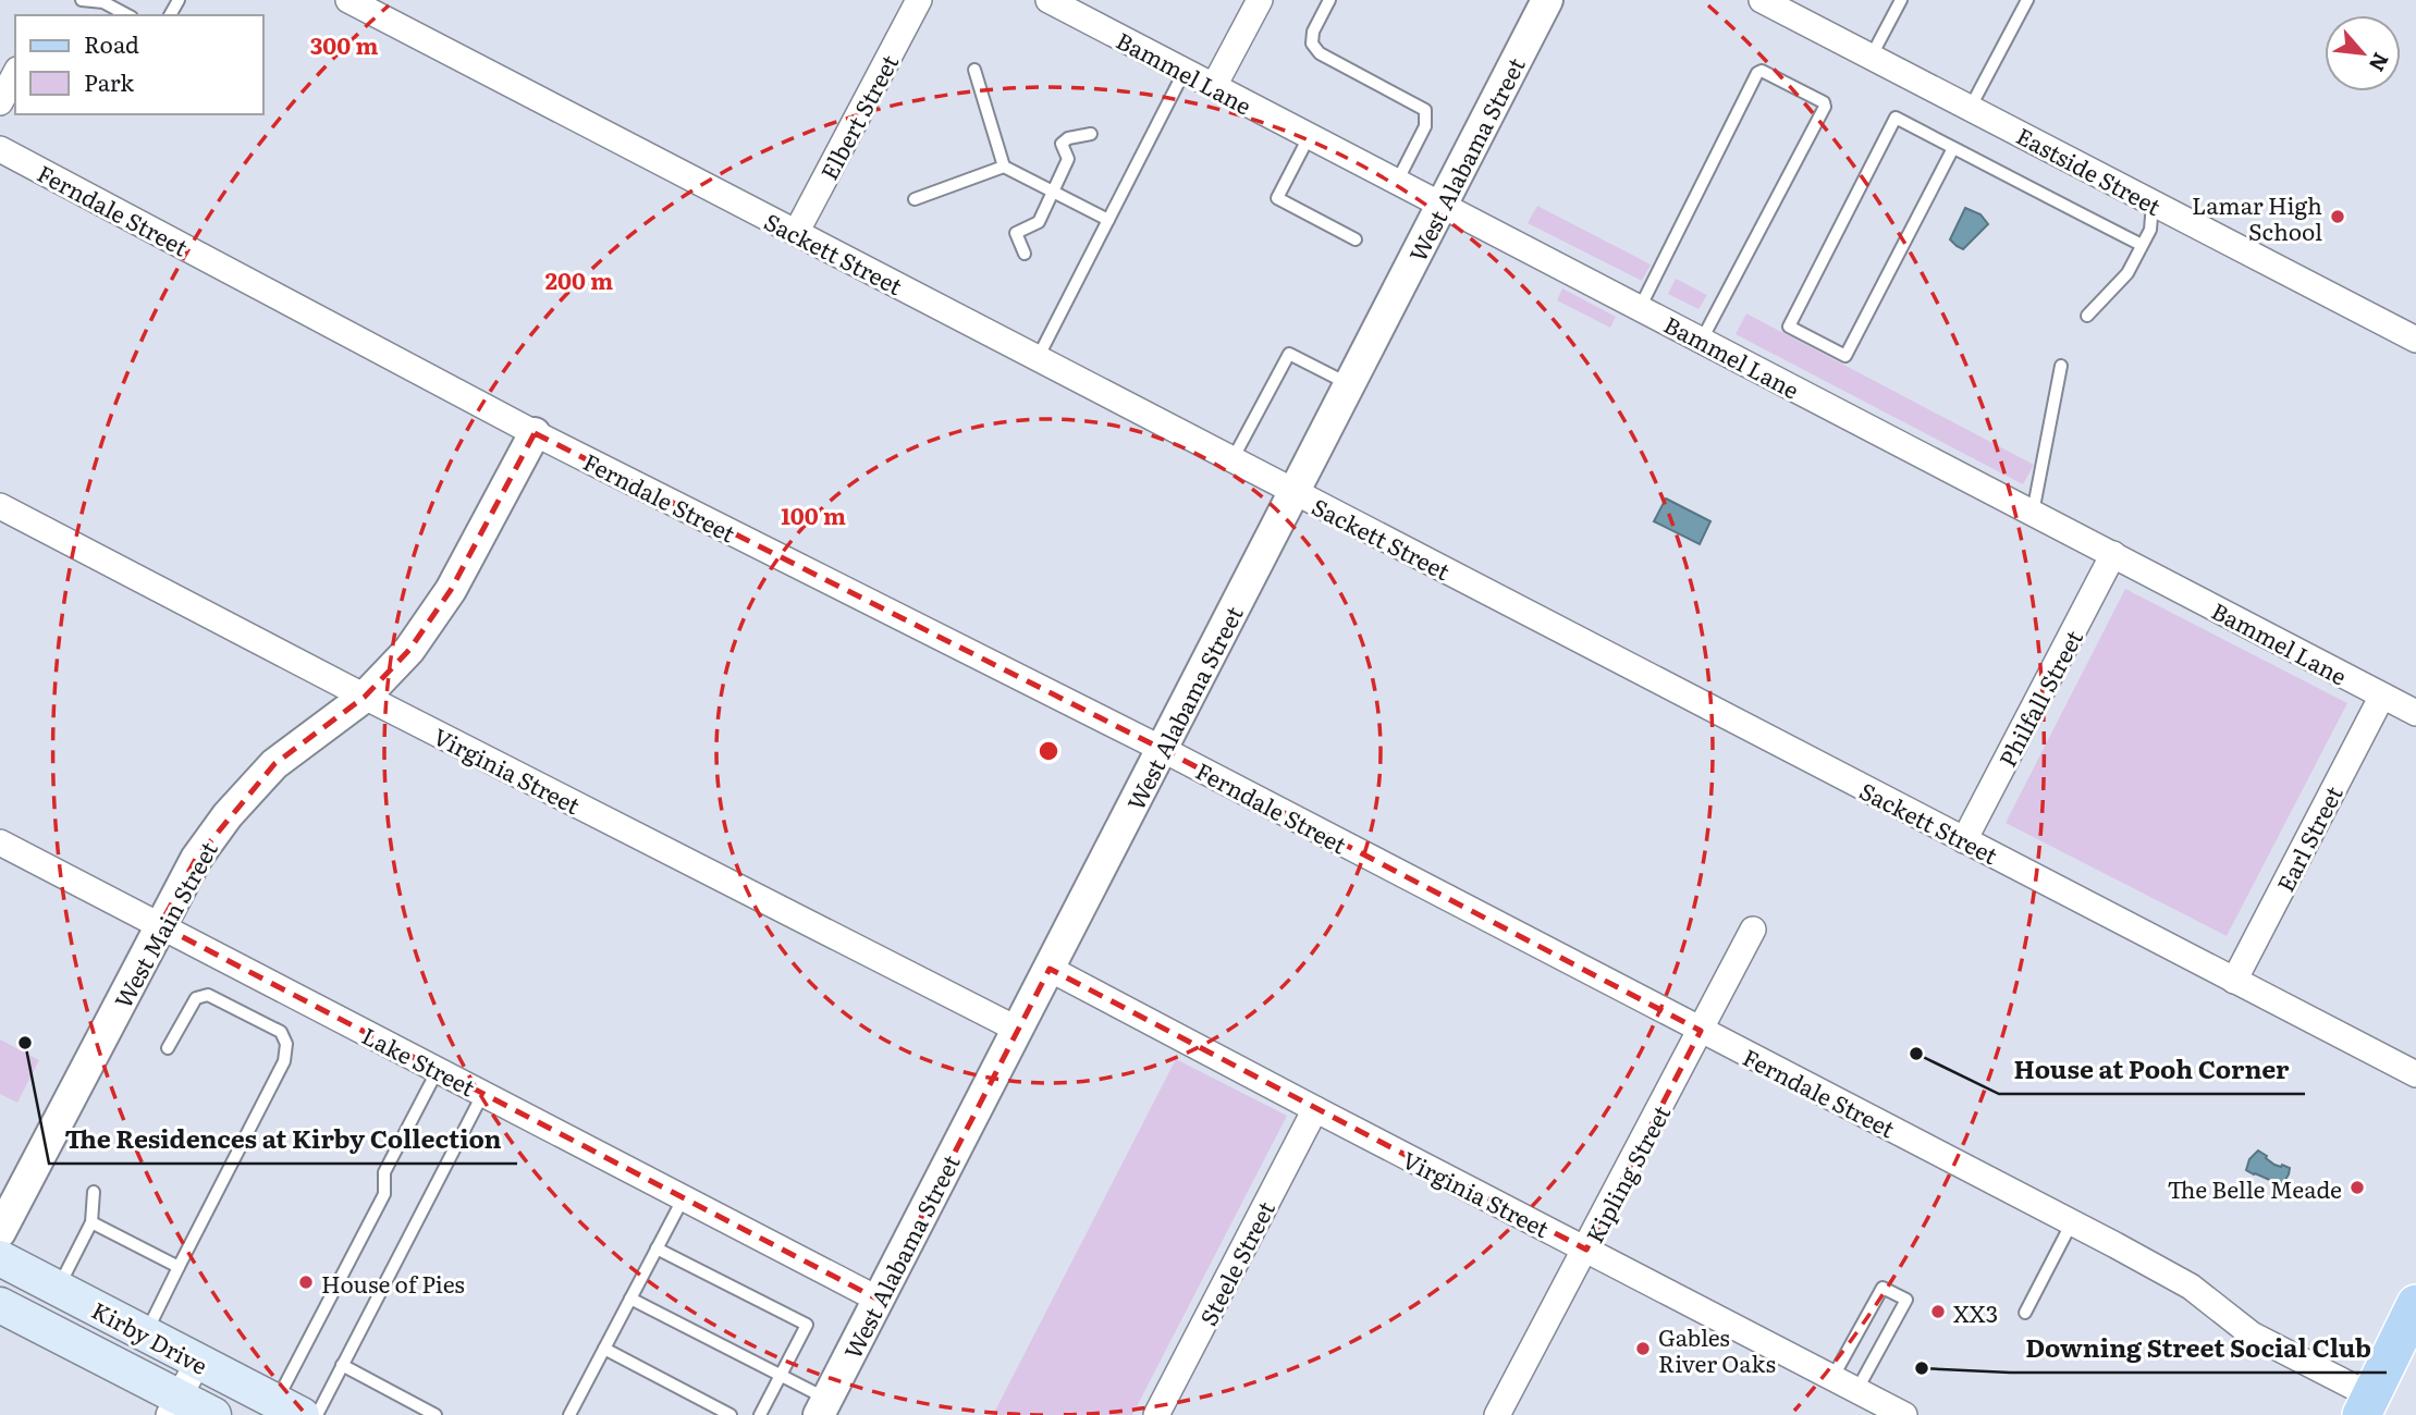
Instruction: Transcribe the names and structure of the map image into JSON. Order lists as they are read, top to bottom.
{
  "streets": {
    "main road": ["Kirby Drive"],
    "street": [
      "Bammel Lane",
      "Elbert Street",
      "West Alabama Street",
      "Eastside Street",
      "Ferndale Street",
      "Sackett Street",
      "Philfall Street",
      "Virginia Street",
      "Earl Street",
      "West Main Street",
      "Lake Street",
      "Kipling Street",
      "Steele Street"
    ]
  },
  "crossings": [
    ["Bammel Lane", "West Alabama Street"],
    ["Bammel Lane", "Philfall Street"],
    ["Bammel Lane", "Earl Street"],
    ["Elbert Street", "Sackett Street"],
    ["West Alabama Street", "Ferndale Street"],
    ["West Alabama Street", "Sackett Street"],
    ["West Alabama Street", "Virginia Street"],
    ["West Alabama Street", "Lake Street"],
    ["Ferndale Street", "West Main Street"],
    ["Ferndale Street", "Kipling Street"],
    ["Sackett Street", "Philfall Street"],
    ["Sackett Street", "Earl Street"],
    ["Virginia Street", "West Main Street"],
    ["Virginia Street", "Kipling Street"],
    ["Virginia Street", "Steele Street"],
    ["West Main Street", "Lake Street"]
  ],
  "places": [
    "Lamar High School",
    "The Residences at Kirby Collection",
    "House at Pooh Corner",
    "The Belle Meade",
    "House of Pies",
    "XX3",
    "Gables River Oaks",
    "Downing Street Social Club"
  ],
  "legend": ["Road", "Park"],
  "north": "bottom right",
  "rings": ["300 m", "200 m", "100 m"]
}
